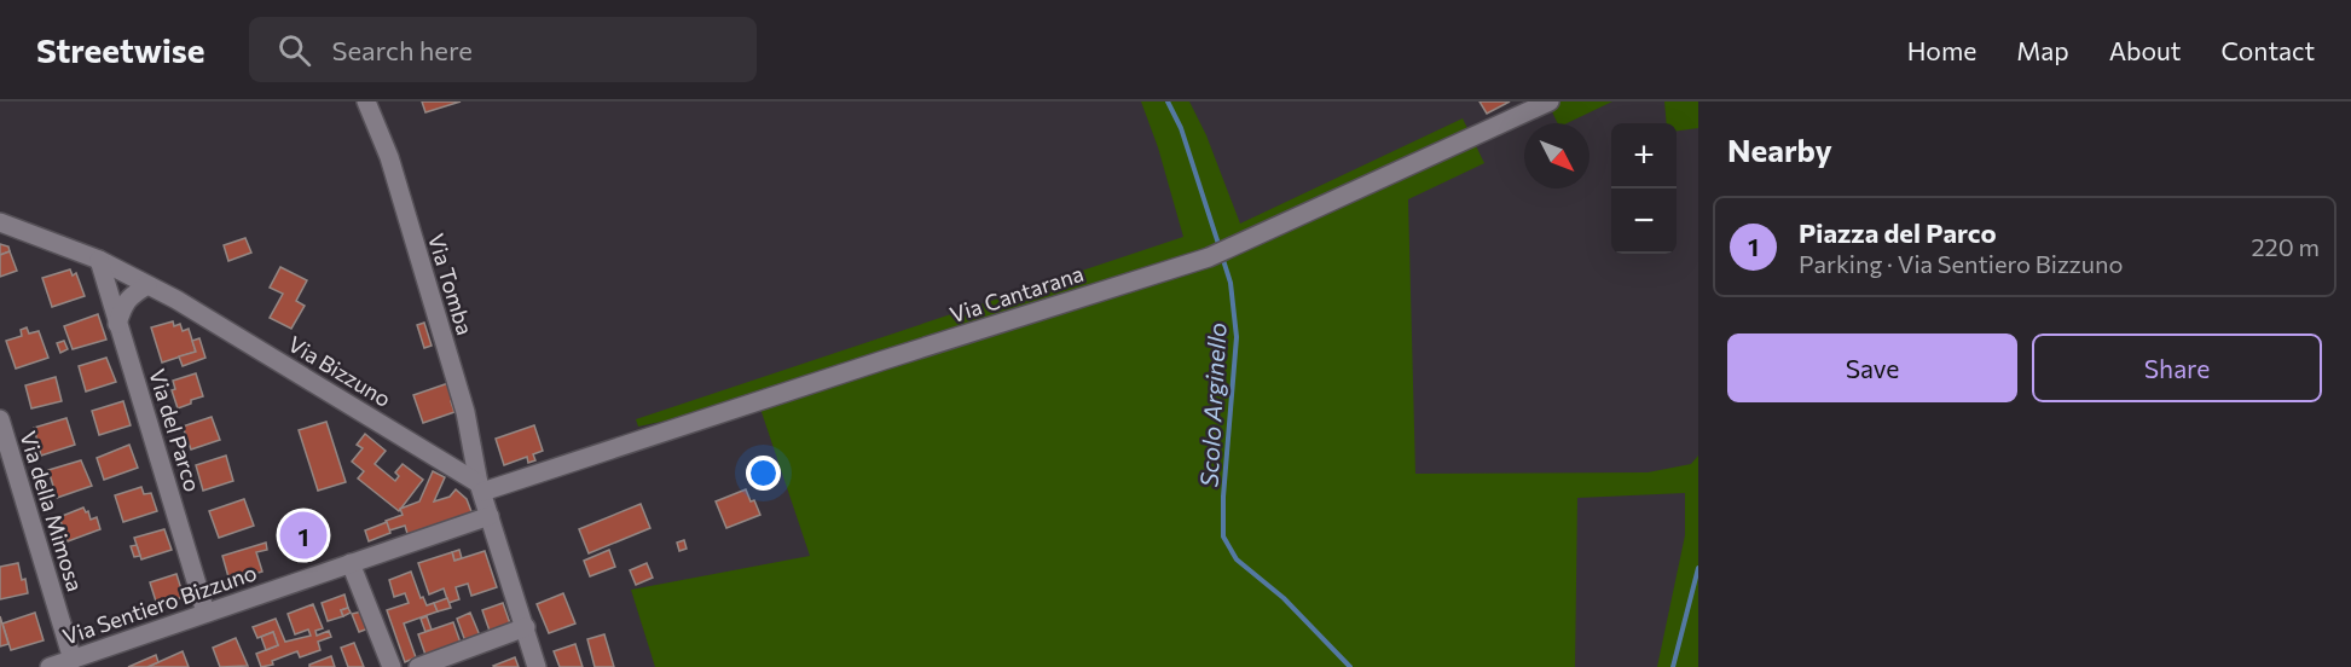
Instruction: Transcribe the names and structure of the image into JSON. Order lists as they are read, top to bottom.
{
  "streets": {
    "street": [
      "Via Tomba",
      "Via Cantarana",
      "Via Bizzuno",
      "Via del Parco",
      "Via della Mimosa",
      "Via Sentiero Bizzuno"
    ]
  },
  "crossings": [
    ["Via Tomba", "Via Cantarana"],
    ["Via Tomba", "Via Bizzuno"],
    ["Via Cantarana", "Via Bizzuno"],
    ["Via Bizzuno", "Via del Parco"],
    ["Via del Parco", "Via Sentiero Bizzuno"],
    ["Via della Mimosa", "Via Sentiero Bizzuno"]
  ],
  "water": ["Scolo Arginello"],
  "north": "bottom right",
  "page": {
    "header": "Streetwise",
    "search": "Search here",
    "nav": [
      "Home",
      "Map",
      "About",
      "Contact"
    ],
    "heading": "Nearby",
    "map_buttons": ["+", "−"],
    "list": [
      {
        "mark": "1",
        "name": "Piazza del Parco",
        "note": "Parking · Via Sentiero Bizzuno",
        "value": "220 m"
      }
    ],
    "buttons": ["Save", "Share"],
    "pins": "1"
  }
}
